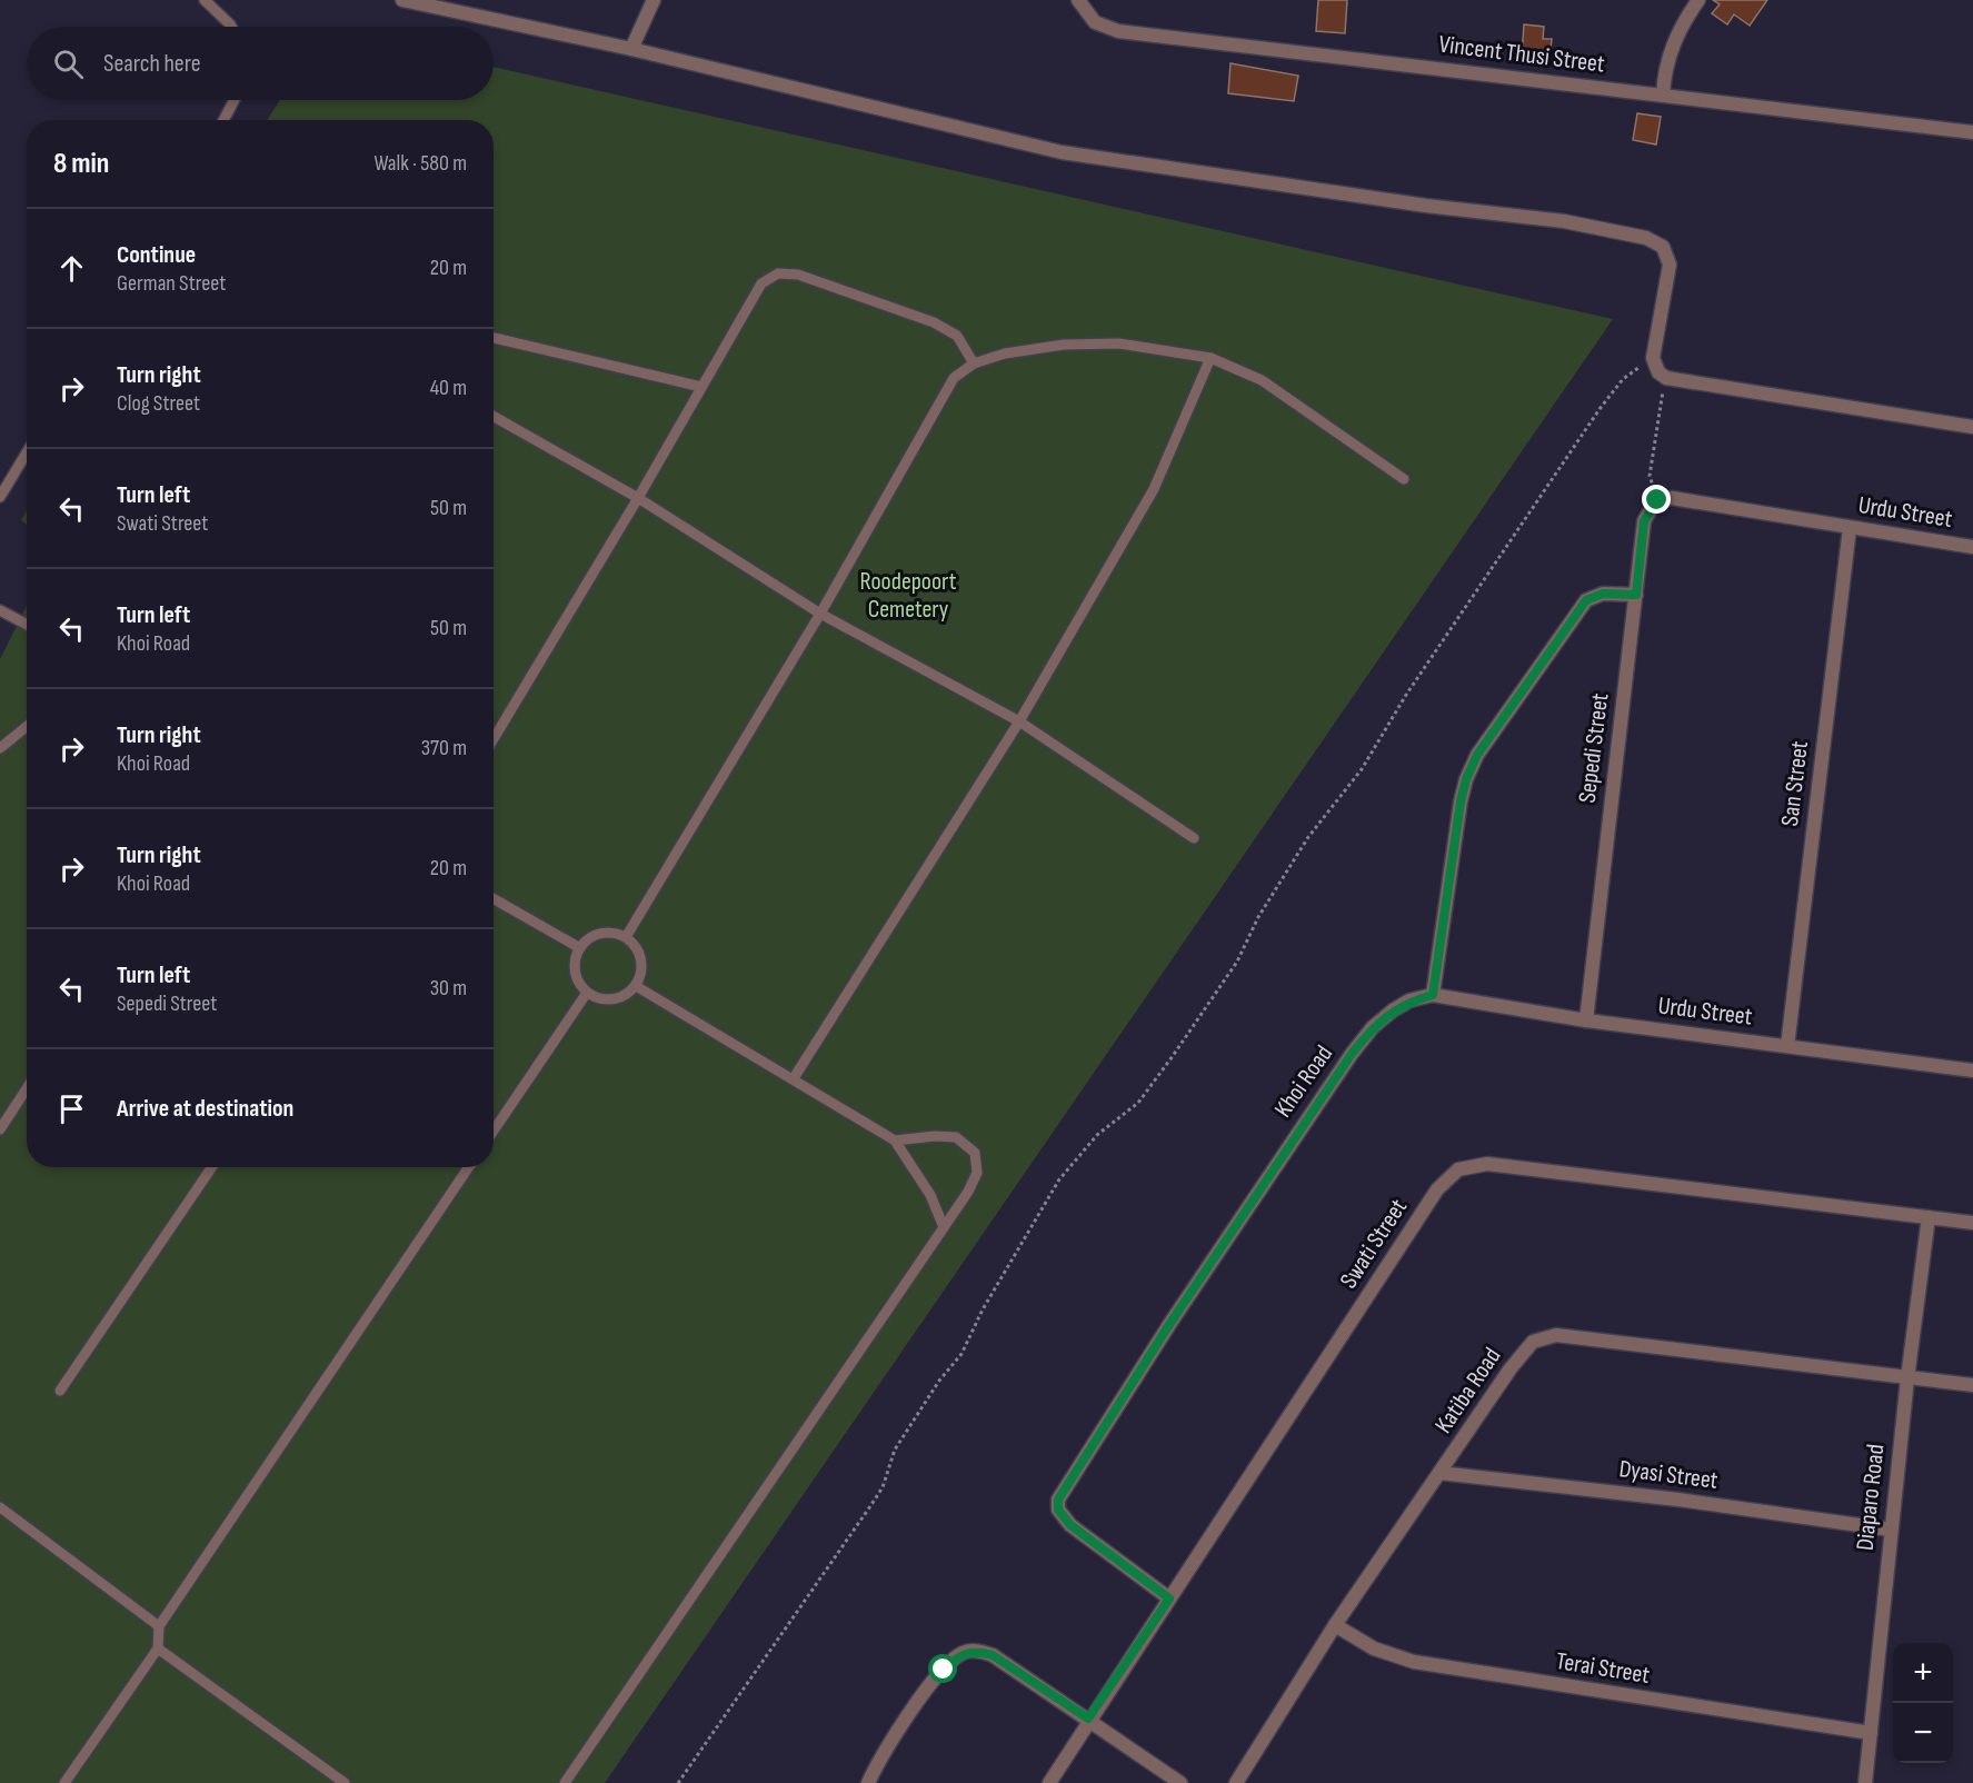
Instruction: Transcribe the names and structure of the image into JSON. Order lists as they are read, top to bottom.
{
  "streets": {
    "street": [
      "Vincent Thusi Street",
      "Urdu Street",
      "Sepedi Street",
      "San Street",
      "Khoi Road",
      "Swati Street",
      "Katiba Road",
      "Dyasi Street",
      "Diaparo Road",
      "Terai Street"
    ]
  },
  "crossings": [
    ["Urdu Street", "Sepedi Street"],
    ["Urdu Street", "San Street"],
    ["Urdu Street", "Khoi Road"],
    ["Khoi Road", "Swati Street"],
    ["Swati Street", "Diaparo Road"],
    ["Katiba Road", "Dyasi Street"],
    ["Katiba Road", "Diaparo Road"],
    ["Katiba Road", "Terai Street"],
    ["Dyasi Street", "Diaparo Road"],
    ["Diaparo Road", "Terai Street"]
  ],
  "parks": ["Roodepoort Cemetery"],
  "page": {
    "search": "Search here",
    "heading": ["8 min", "Walk · 580 m"],
    "list": [
      ["Continue", "German Street", "20 m"],
      ["Turn right", "Clog Street", "40 m"],
      ["Turn left", "Swati Street", "50 m"],
      ["Turn left", "Khoi Road", "50 m"],
      ["Turn right", "Khoi Road", "370 m"],
      ["Turn right", "Khoi Road", "20 m"],
      ["Turn left", "Sepedi Street", "30 m"],
      "Arrive at destination"
    ],
    "map_buttons": ["+", "−"]
  }
}
